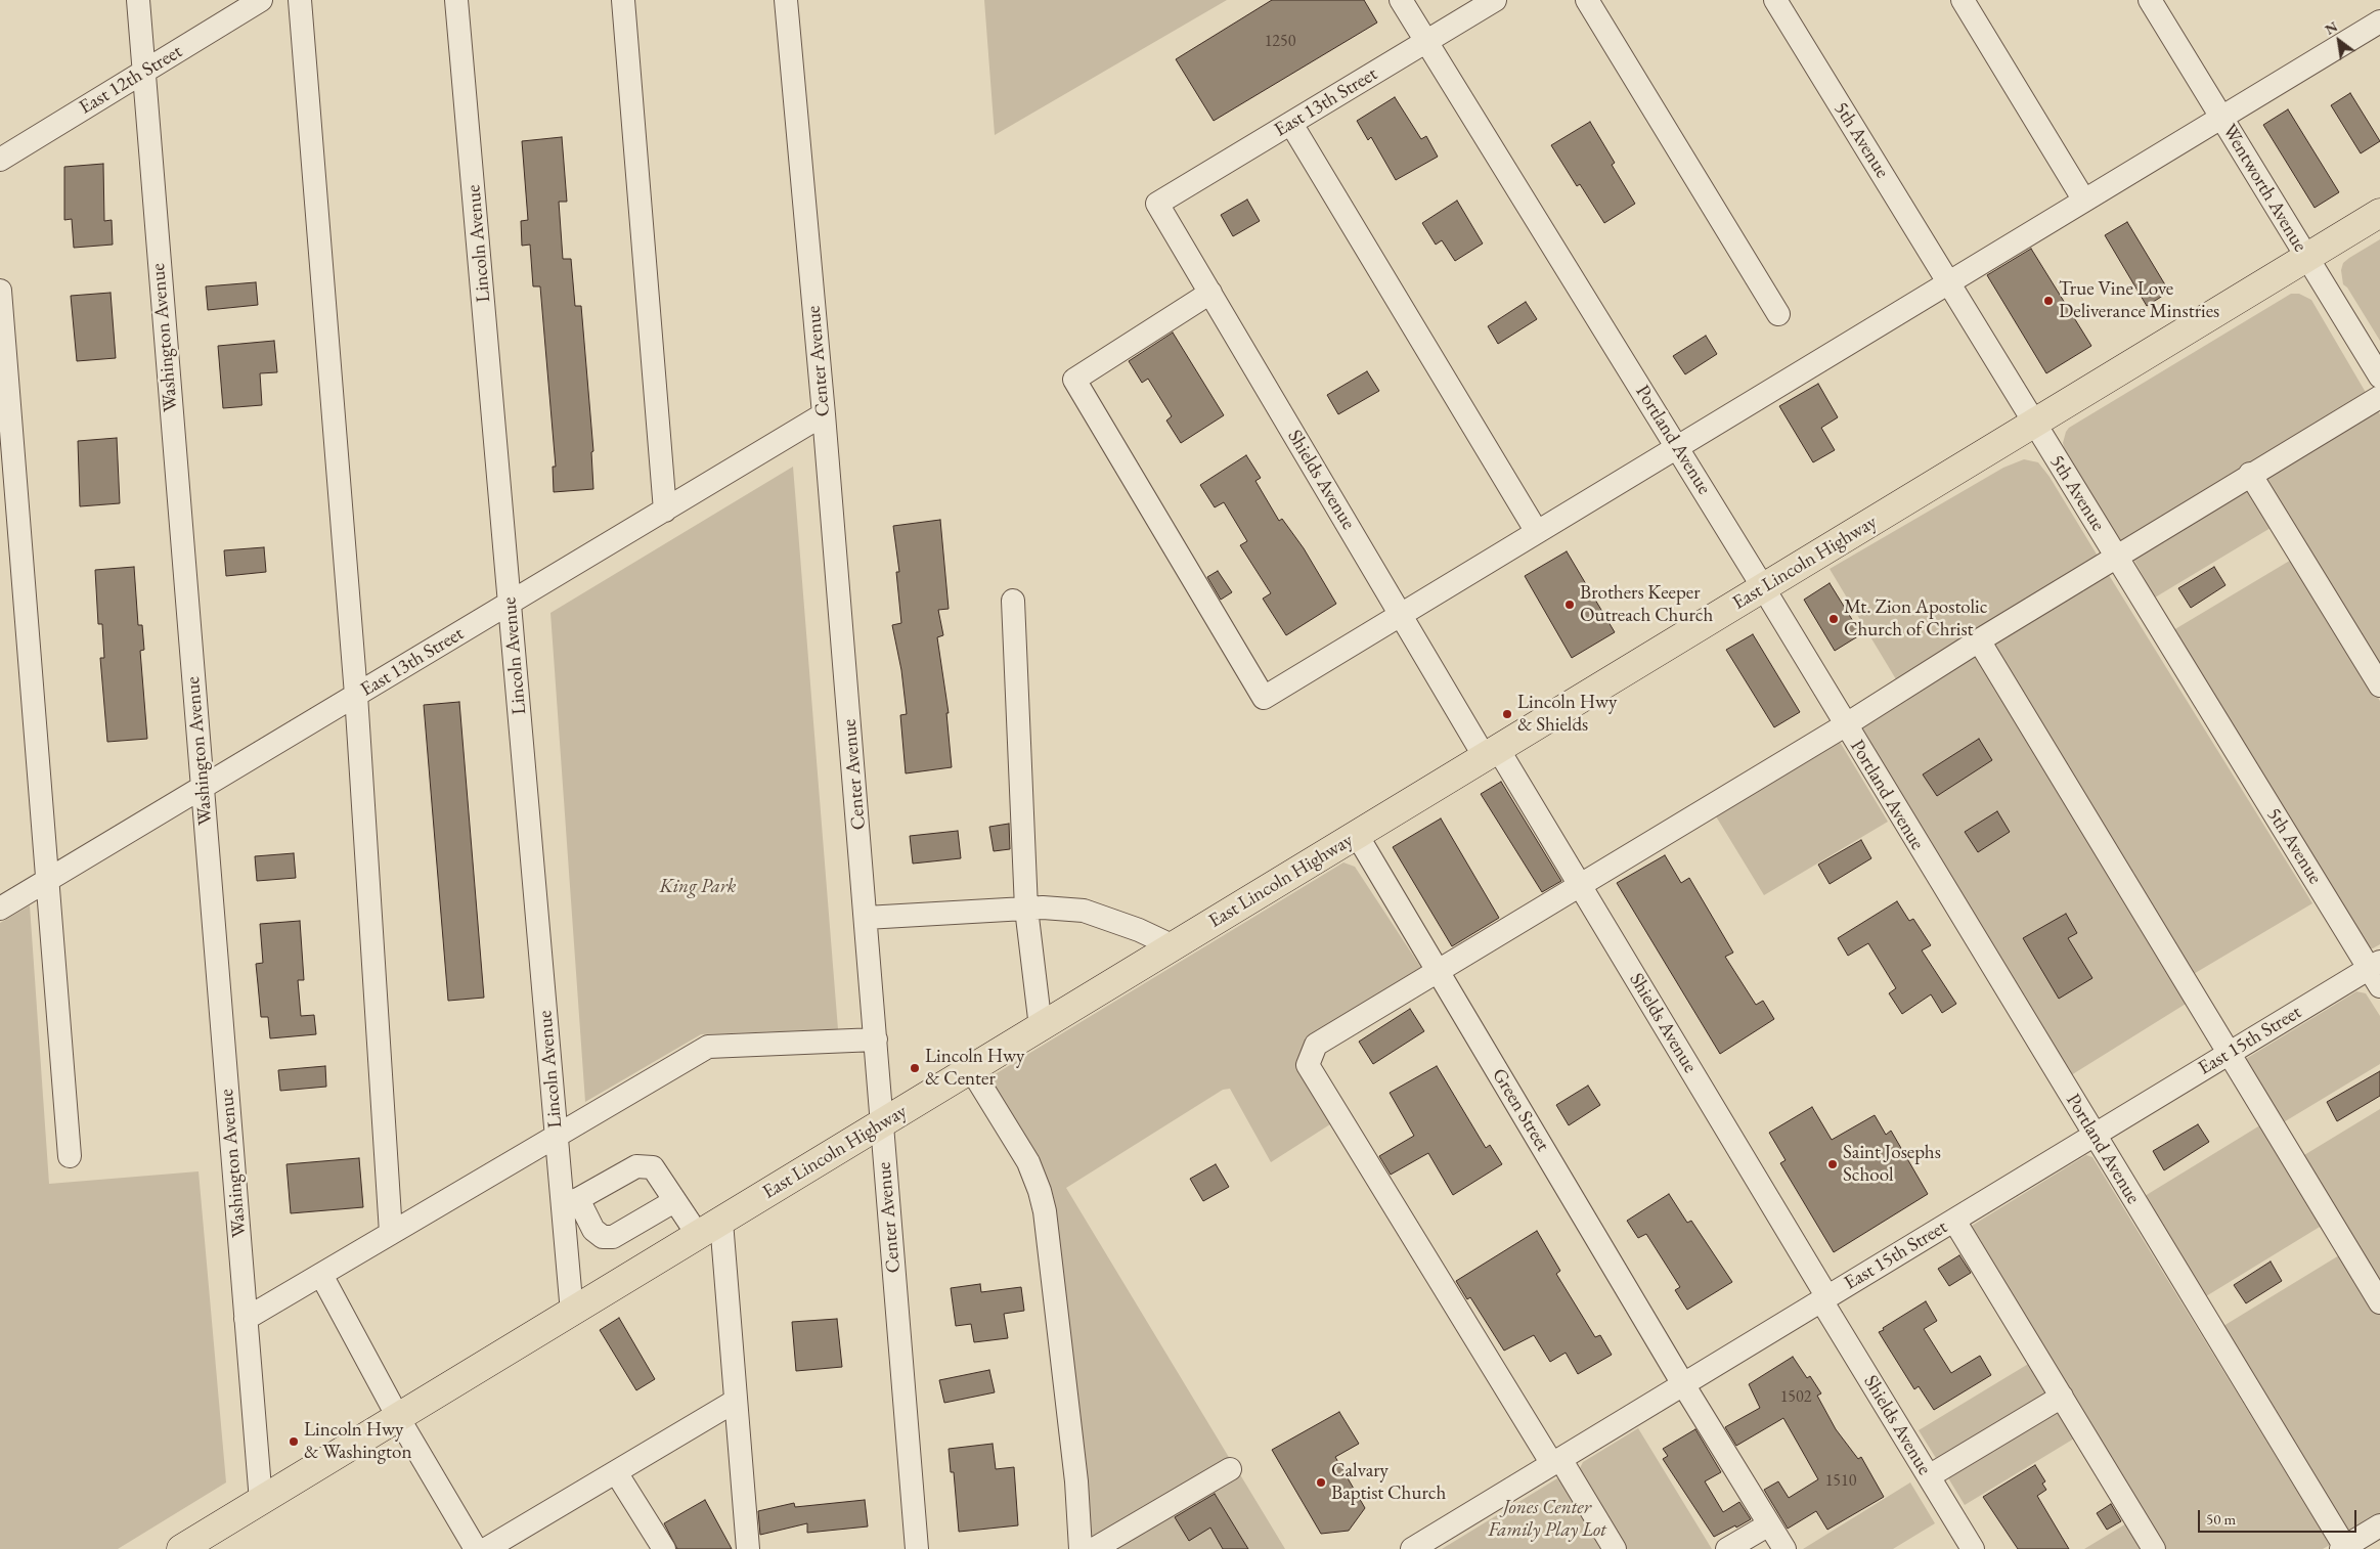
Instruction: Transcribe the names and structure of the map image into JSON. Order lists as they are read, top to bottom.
{
  "streets": {
    "main road": ["East Lincoln Highway"],
    "street": [
      "East 12th Street",
      "East 13th Street",
      "5th Avenue",
      "Wentworth Avenue",
      "Lincoln Avenue",
      "Washington Avenue",
      "Center Avenue",
      "Portland Avenue",
      "Shields Avenue",
      "East 15th Street",
      "Green Street"
    ]
  },
  "crossings": [
    ["East 12th Street", "Washington Avenue"],
    ["East 13th Street", "Lincoln Avenue"],
    ["East 13th Street", "Washington Avenue"],
    ["East 13th Street", "Center Avenue"],
    ["East 13th Street", "Portland Avenue"],
    ["East 13th Street", "Shields Avenue"],
    ["5th Avenue", "East Lincoln Highway"],
    ["5th Avenue", "East 15th Street"],
    ["Wentworth Avenue", "East Lincoln Highway"],
    ["Lincoln Avenue", "East Lincoln Highway"],
    ["Washington Avenue", "East Lincoln Highway"],
    ["Center Avenue", "East Lincoln Highway"],
    ["Portland Avenue", "East Lincoln Highway"],
    ["Portland Avenue", "East 15th Street"],
    ["Shields Avenue", "East Lincoln Highway"],
    ["Shields Avenue", "East 15th Street"],
    ["East Lincoln Highway", "Green Street"],
    ["East 15th Street", "Green Street"]
  ],
  "parks": ["King Park", "Jones Center Family Play Lot"],
  "places": [
    "True Vine Love Deliverance Minstries",
    "Brothers Keeper Outreach Church",
    "Mt. Zion Apostolic Church of Christ",
    "Lincoln Hwy & Shields",
    "Lincoln Hwy & Center",
    "Saint Josephs School",
    "Lincoln Hwy & Washington",
    "Calvary Baptist Church"
  ],
  "house_numbers": ["1250", "1502", "1510"],
  "scale_bar": "50 m",
  "north": "top left"
}
